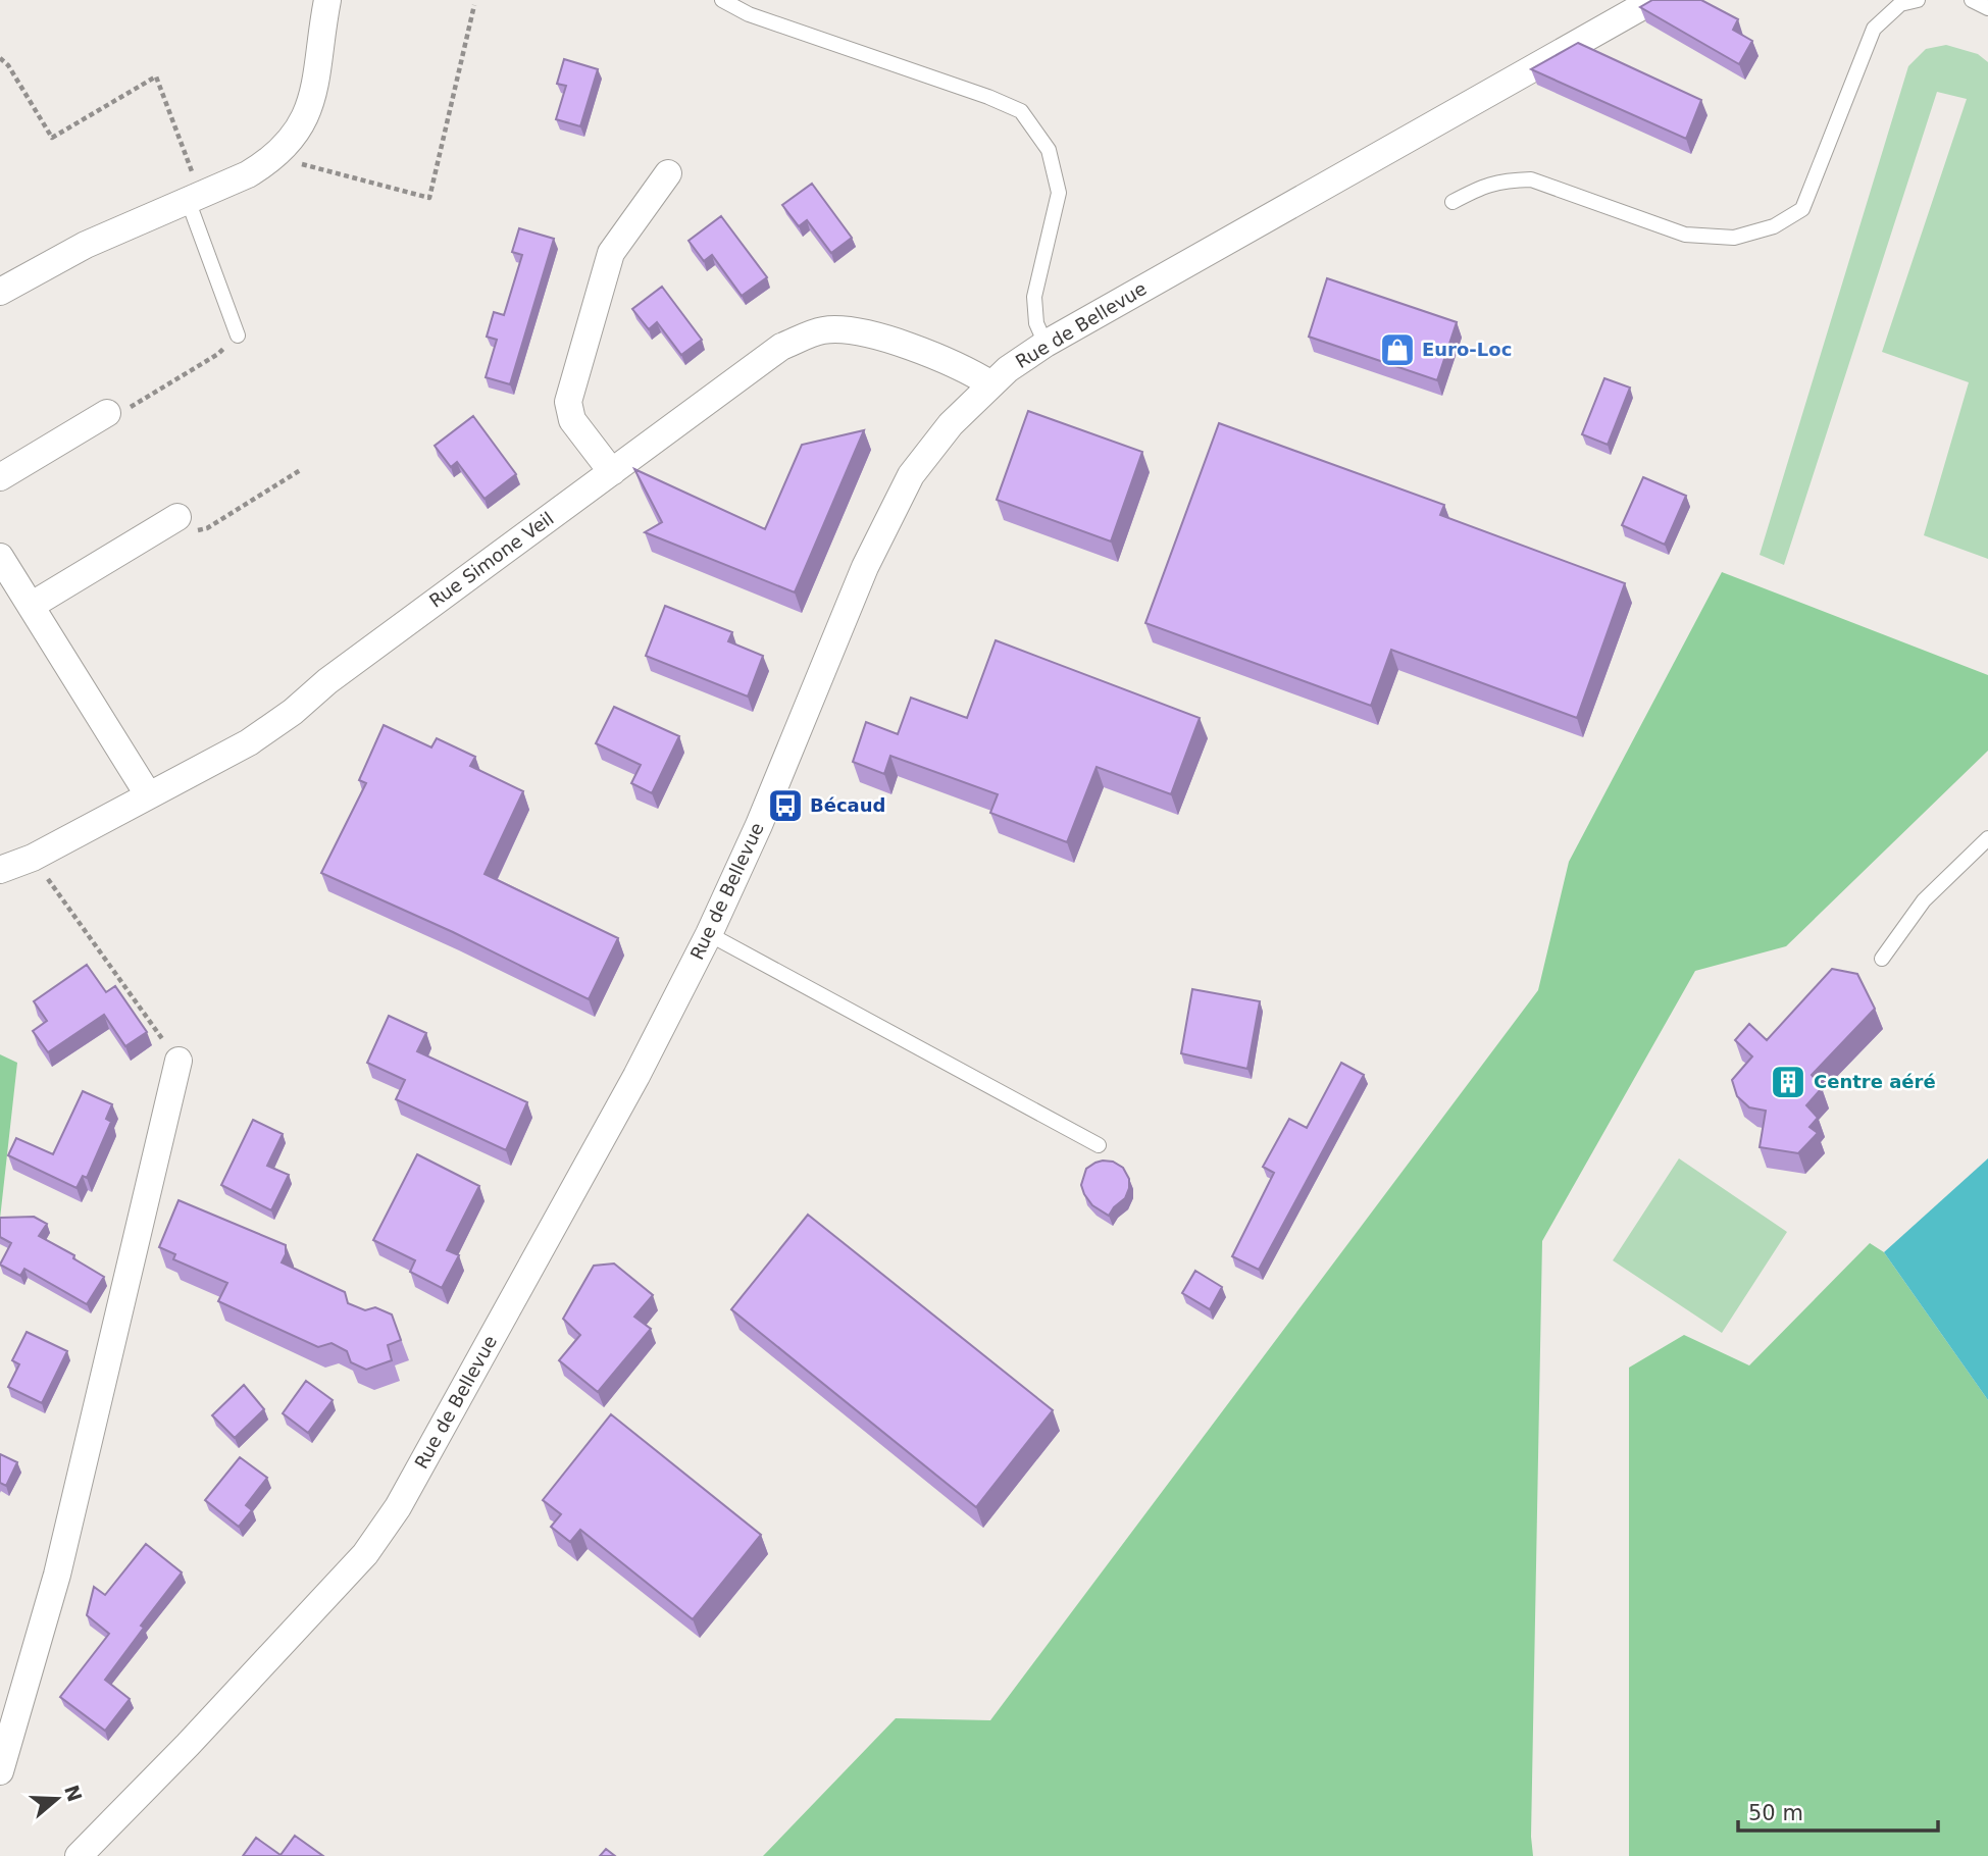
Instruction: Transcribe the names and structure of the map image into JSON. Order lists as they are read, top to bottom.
{
  "streets": {
    "street": ["Rue de Bellevue", "Rue Simone Veil"]
  },
  "crossings": [
    ["Rue de Bellevue", "Rue Simone Veil"]
  ],
  "places": {
    "shop": ["Euro-Loc"],
    "bus stop": ["Bécaud"],
    "building": ["Centre aéré"]
  },
  "scale_bar": "50 m",
  "north": "right"
}
